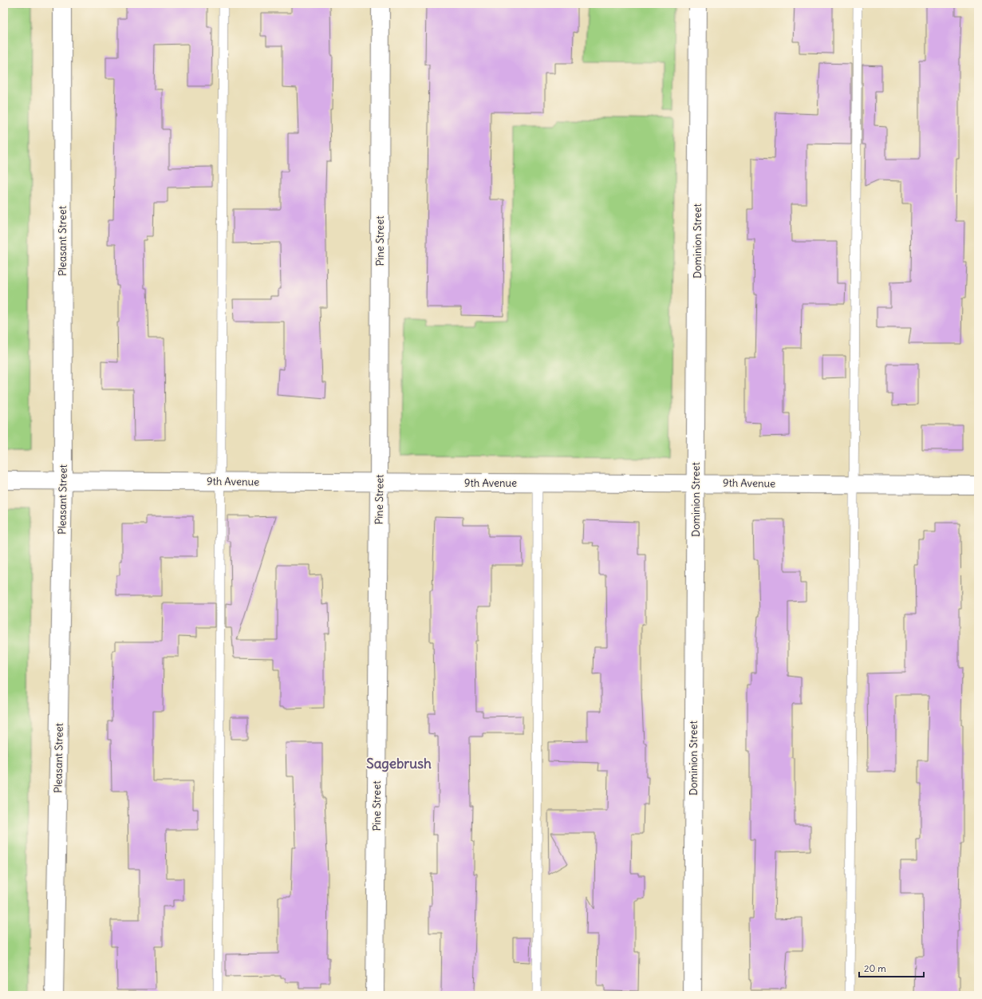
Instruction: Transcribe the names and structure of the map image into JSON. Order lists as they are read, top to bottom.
{
  "streets": {
    "street": [
      "Pleasant Street",
      "Pine Street",
      "Dominion Street",
      "9th Avenue"
    ]
  },
  "crossings": [
    ["Pleasant Street", "9th Avenue"],
    ["Pine Street", "9th Avenue"],
    ["Dominion Street", "9th Avenue"]
  ],
  "districts": ["Sagebrush"],
  "scale_bar": "20 m"
}
